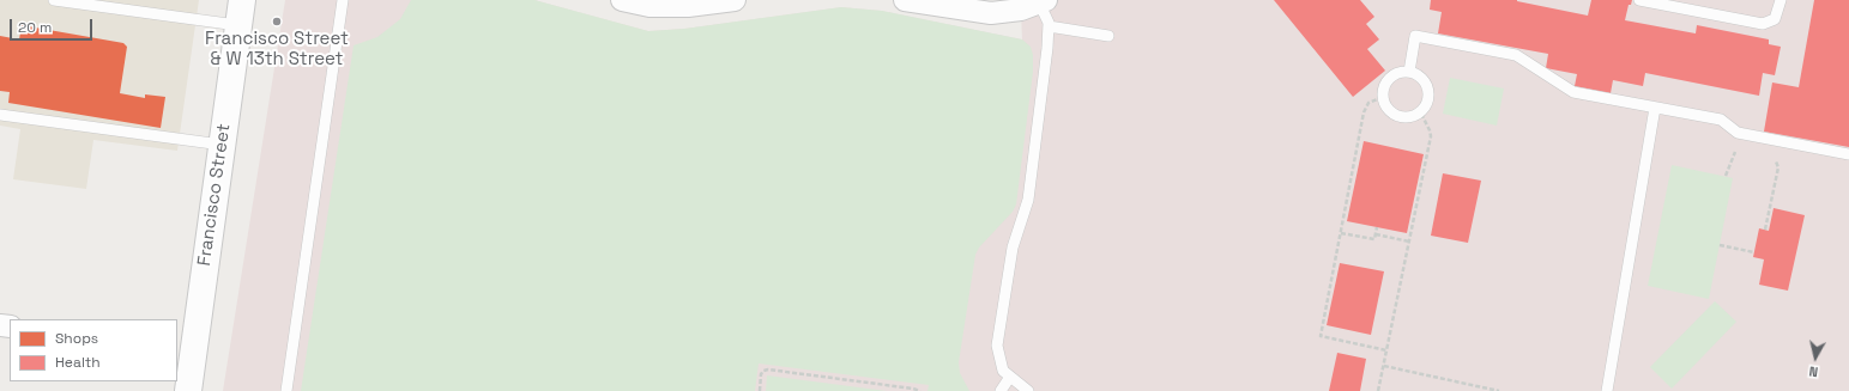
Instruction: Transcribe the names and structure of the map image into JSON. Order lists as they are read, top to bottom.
{
  "streets": {
    "street": ["Francisco Street"]
  },
  "places": ["Francisco Street & W 13th Street"],
  "legend": ["Shops", "Health"],
  "scale_bar": "20 m",
  "north": "bottom"
}
